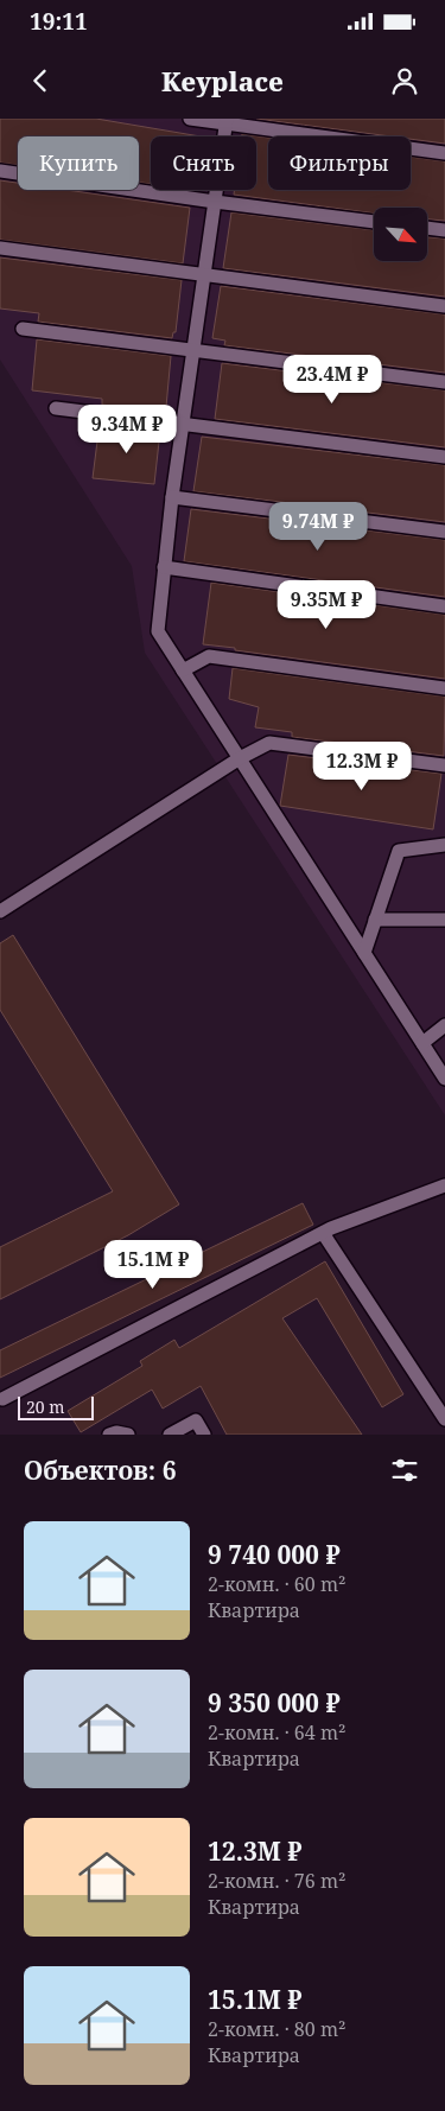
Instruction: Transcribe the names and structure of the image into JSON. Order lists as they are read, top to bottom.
{
  "scale_bar": "20 m",
  "north": "bottom right",
  "page": {
    "status": "19:11",
    "header": "Keyplace",
    "chip": ["Купить", "Снять", "Фильтры"],
    "price": [
      "23.4M ₽",
      "9.34M ₽",
      "9.74M ₽",
      "9.35M ₽",
      "12.3M ₽",
      "15.1M ₽"
    ],
    "scale": "20 m",
    "heading": "Объектов: 6",
    "list": [
      {
        "name": "9 740 000 ₽",
        "note": "2-комн. · 60 m² · Квартира"
      },
      {
        "name": "9 350 000 ₽",
        "note": "2-комн. · 64 m² · Квартира"
      },
      {
        "name": "12.3M ₽",
        "note": "2-комн. · 76 m² · Квартира"
      },
      {
        "name": "15.1M ₽",
        "note": "2-комн. · 80 m² · Квартира"
      }
    ]
  }
}
